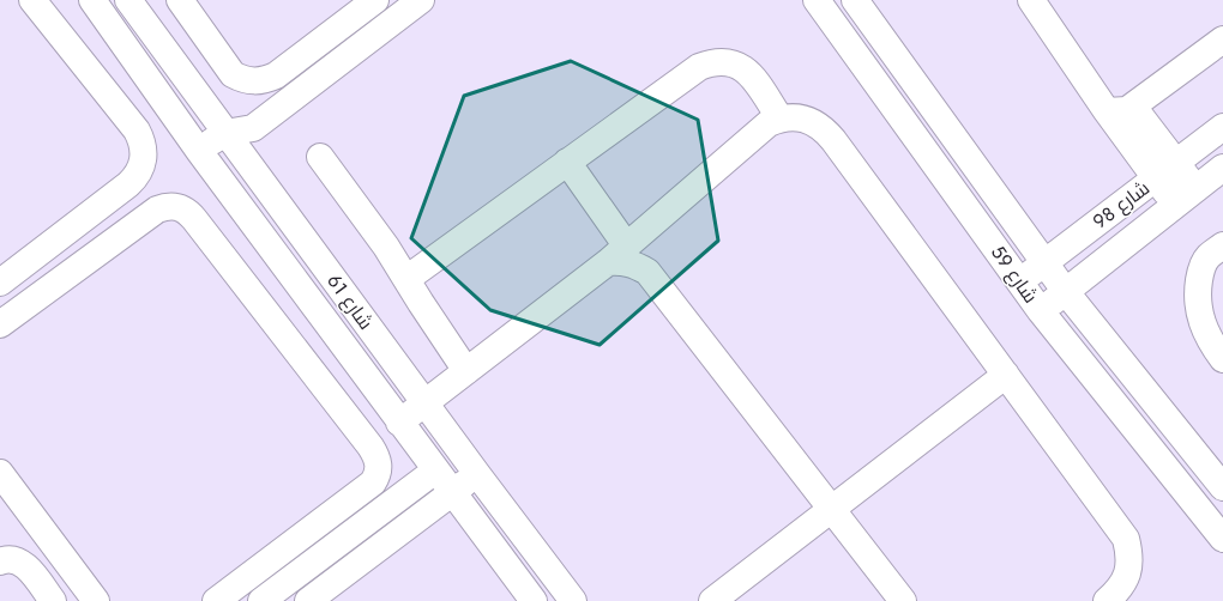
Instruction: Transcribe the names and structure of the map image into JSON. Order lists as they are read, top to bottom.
{
  "streets": {
    "lane": ["شارع 98", "شارع 59", "شارع 61"]
  },
  "crossings": [
    ["شارع 98", "شارع 59"]
  ]
}
